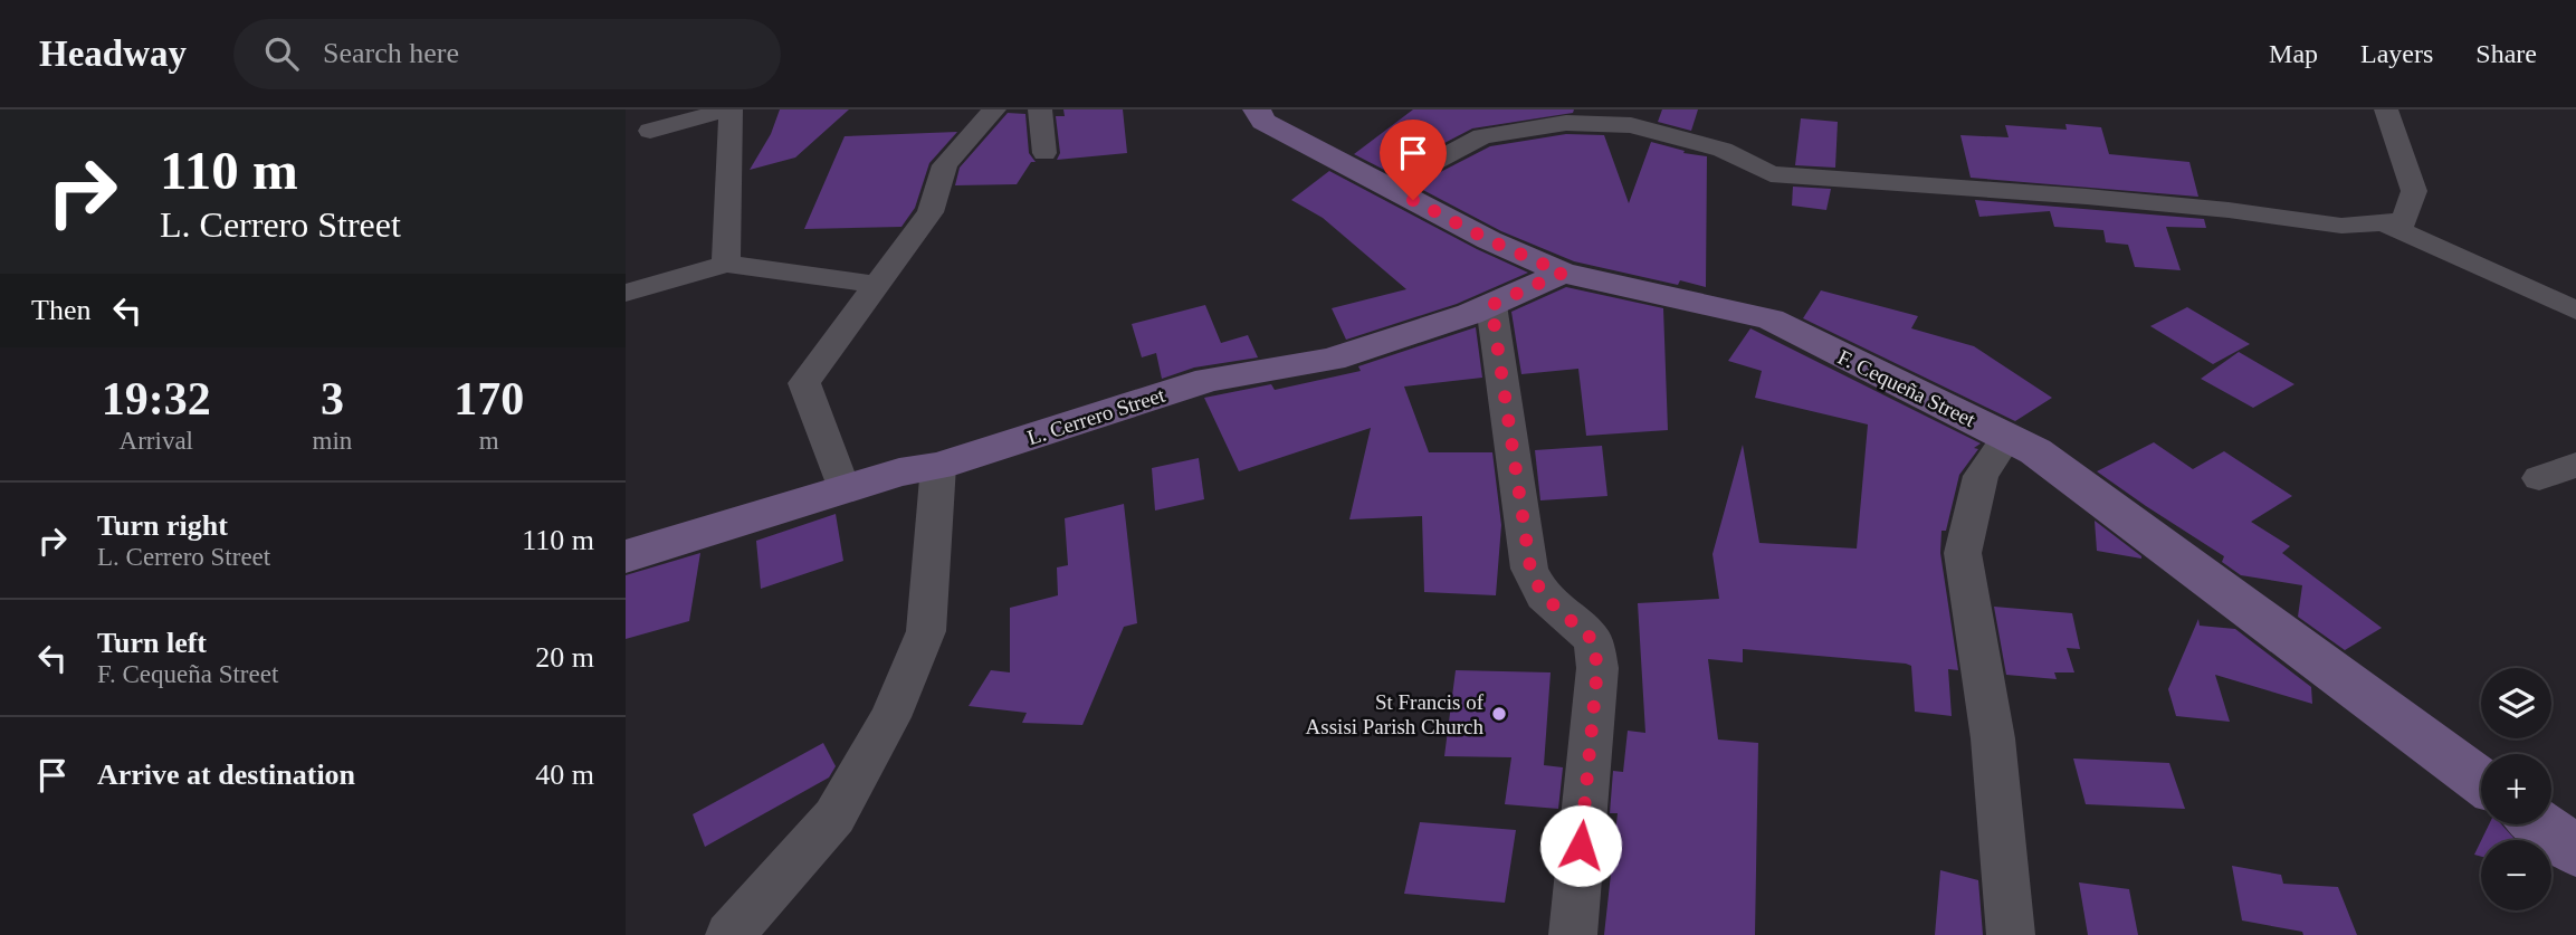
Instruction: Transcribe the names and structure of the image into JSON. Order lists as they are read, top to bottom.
{
  "streets": {
    "street": ["F. Cequeña Street", "L. Cerrero Street"]
  },
  "crossings": [
    ["F. Cequeña Street", "L. Cerrero Street"]
  ],
  "places": ["St Francis of Assisi Parish Church"],
  "page": {
    "header": "Headway",
    "search": "Search here",
    "nav": ["Map", "Layers", "Share"],
    "turn": ["110 m", "L. Cerrero Street"],
    "then": "Then",
    "eta": [
      "19:32",
      "Arrival",
      "3",
      "min",
      "170",
      "m"
    ],
    "list": [
      {
        "name": "Turn right",
        "note": "L. Cerrero Street",
        "value": "110 m"
      },
      {
        "name": "Turn left",
        "note": "F. Cequeña Street",
        "value": "20 m"
      },
      {
        "name": "Arrive at destination",
        "value": "40 m"
      }
    ],
    "map_buttons": ["+", "−"]
  }
}
